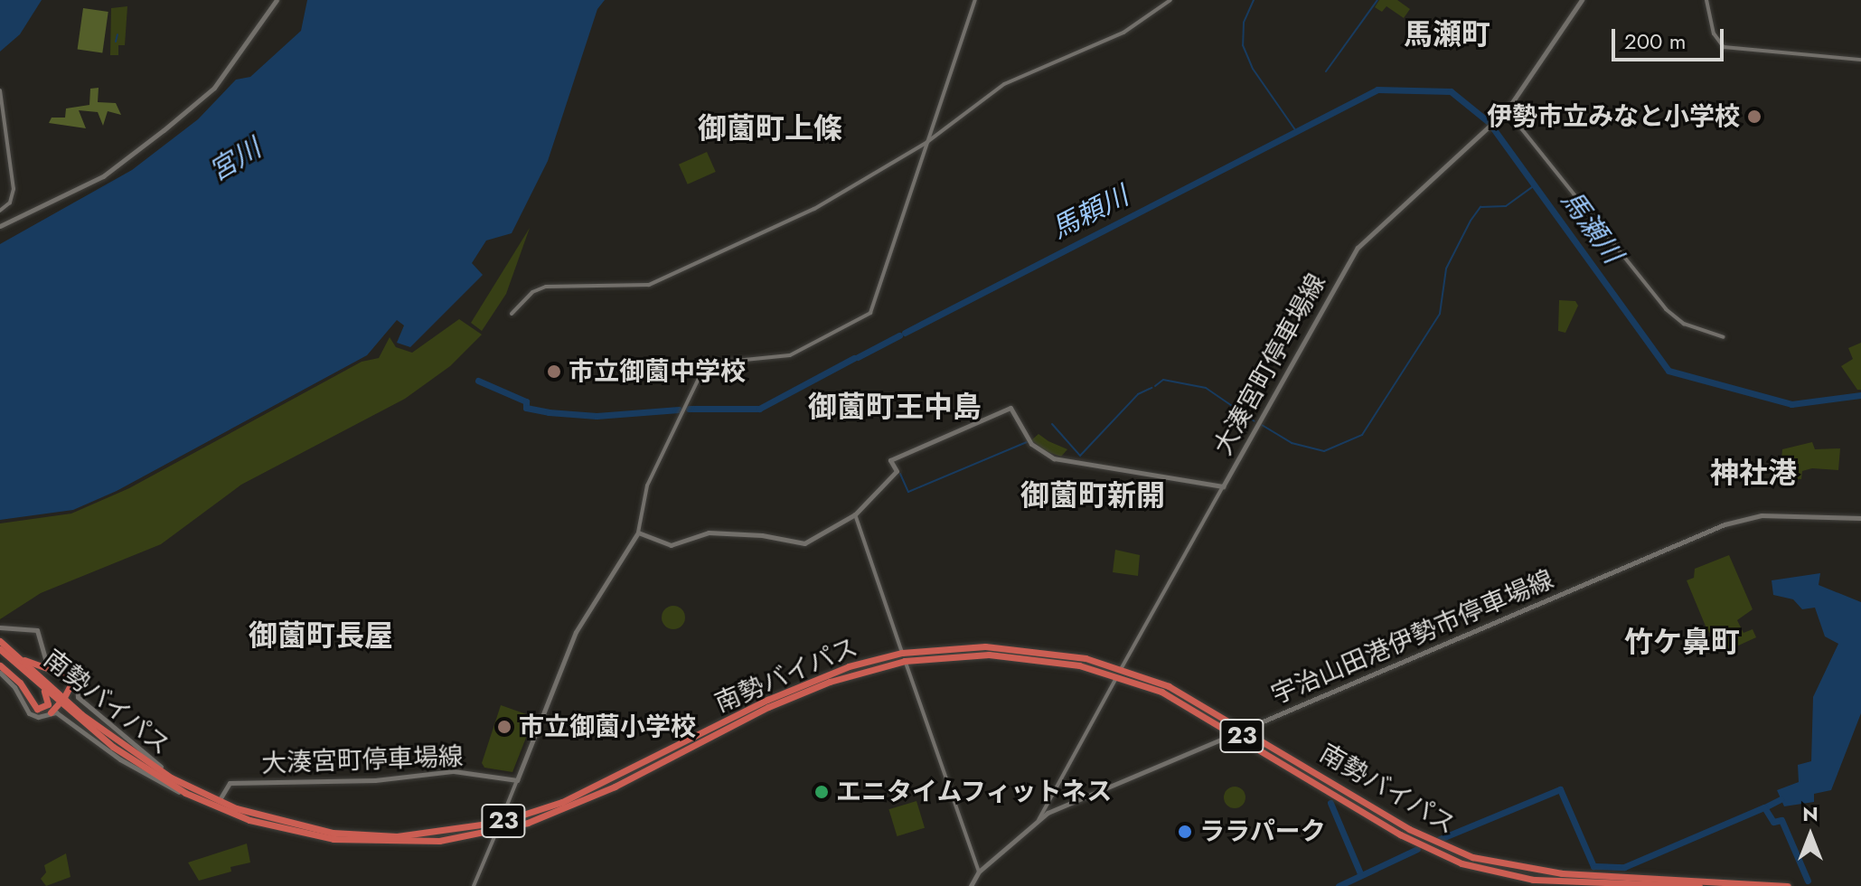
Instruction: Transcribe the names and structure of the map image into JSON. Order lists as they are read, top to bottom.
{
  "streets": {
    "highway": ["南勢バイパス", "23"],
    "main road": ["大湊宮町停車場線", "宇治山田港伊勢市停車場線"]
  },
  "crossings": [
    ["大湊宮町停車場線", "南勢バイパス"],
    ["宇治山田港伊勢市停車場線", "南勢バイパス"]
  ],
  "districts": [
    "馬瀬町",
    "御薗町上條",
    "御薗町王中島",
    "神社港",
    "御薗町新開",
    "御薗町長屋",
    "竹ケ鼻町"
  ],
  "water": ["宮川", "馬頼川", "馬瀬川"],
  "places": [
    "伊勢市立みなと小学校",
    "市立御薗中学校",
    "市立御薗小学校",
    "エニタイムフィットネス",
    "ララパーク"
  ],
  "scale_bar": "200 m",
  "north": "top"
}
